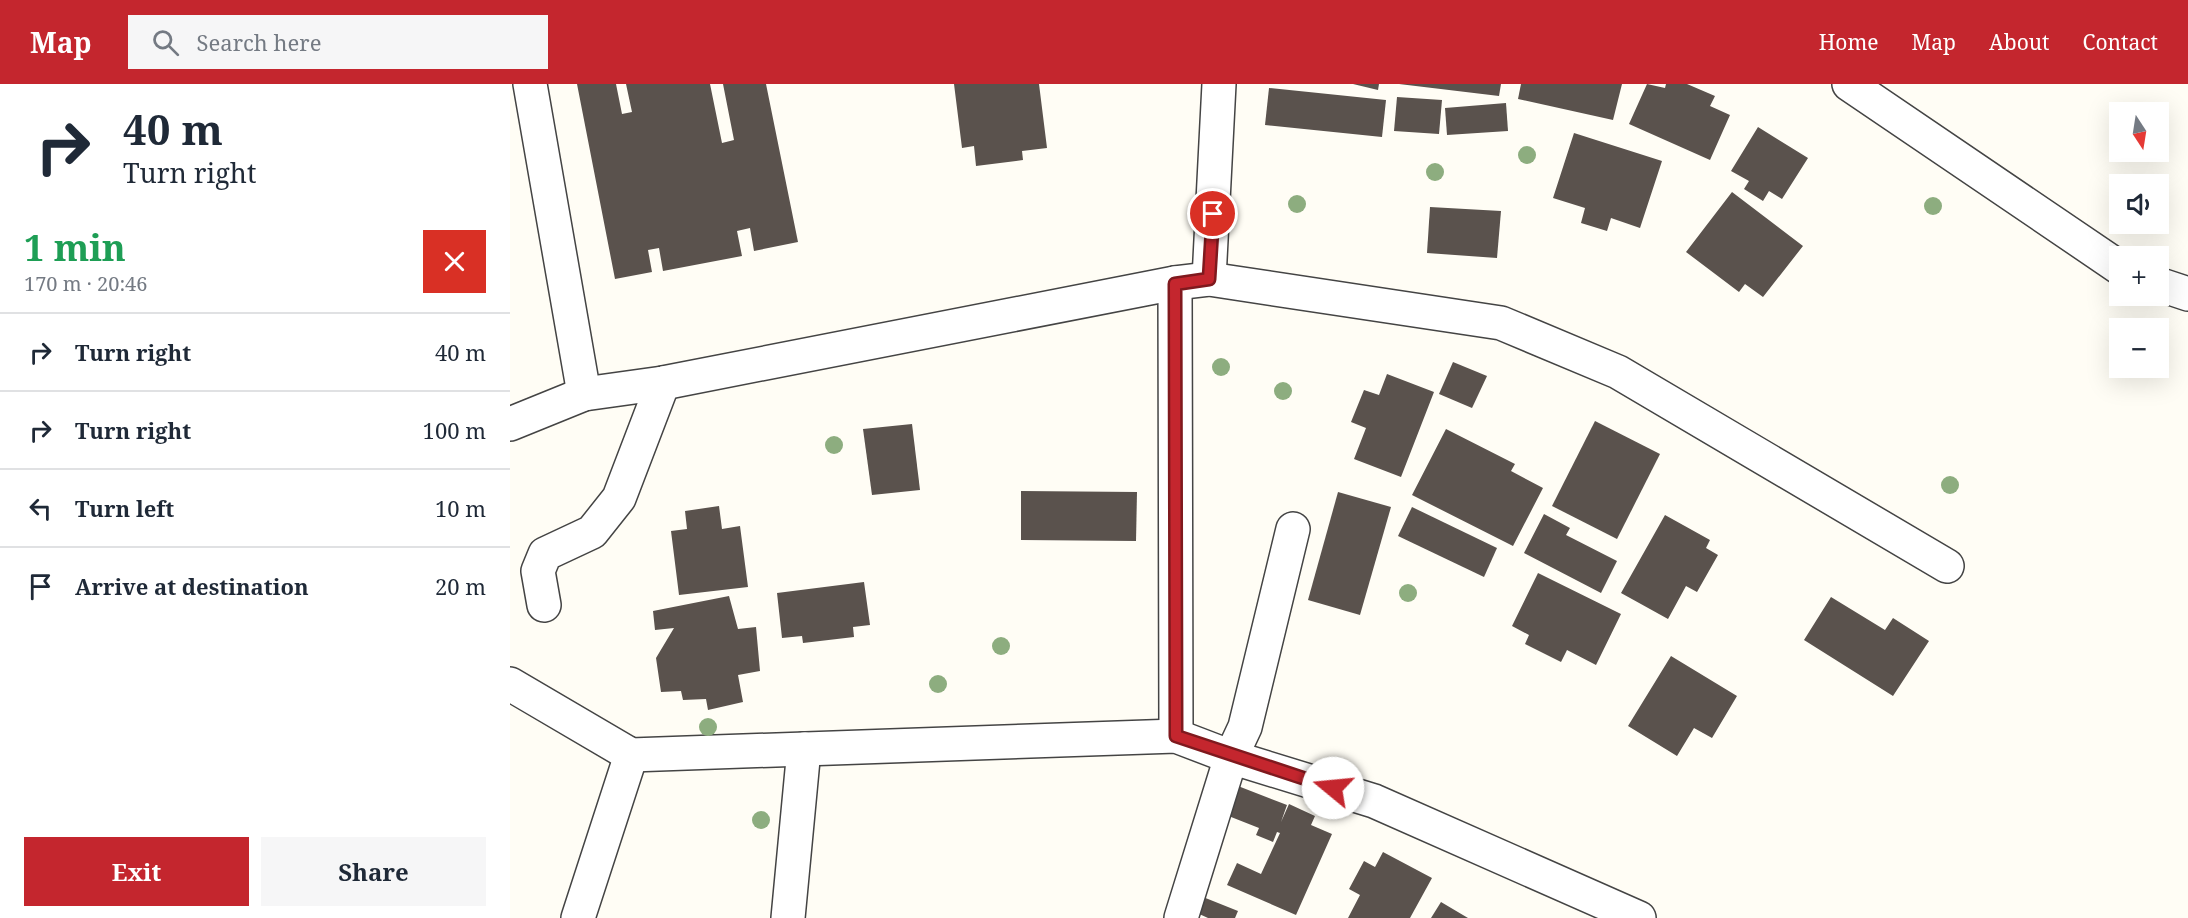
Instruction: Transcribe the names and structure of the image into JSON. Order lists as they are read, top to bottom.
{
  "north": "bottom",
  "page": {
    "header": "Map",
    "search": "Search here",
    "nav": [
      "Home",
      "Map",
      "About",
      "Contact"
    ],
    "turn": ["40 m", "Turn right"],
    "map_buttons": ["+", "−"],
    "heading": ["1 min", "170 m · 20:46"],
    "list": [
      {
        "name": "Turn right",
        "value": "40 m"
      },
      {
        "name": "Turn right",
        "value": "100 m"
      },
      {
        "name": "Turn left",
        "value": "10 m"
      },
      {
        "name": "Arrive at destination",
        "value": "20 m"
      }
    ],
    "buttons": ["Exit", "Share"]
  }
}
